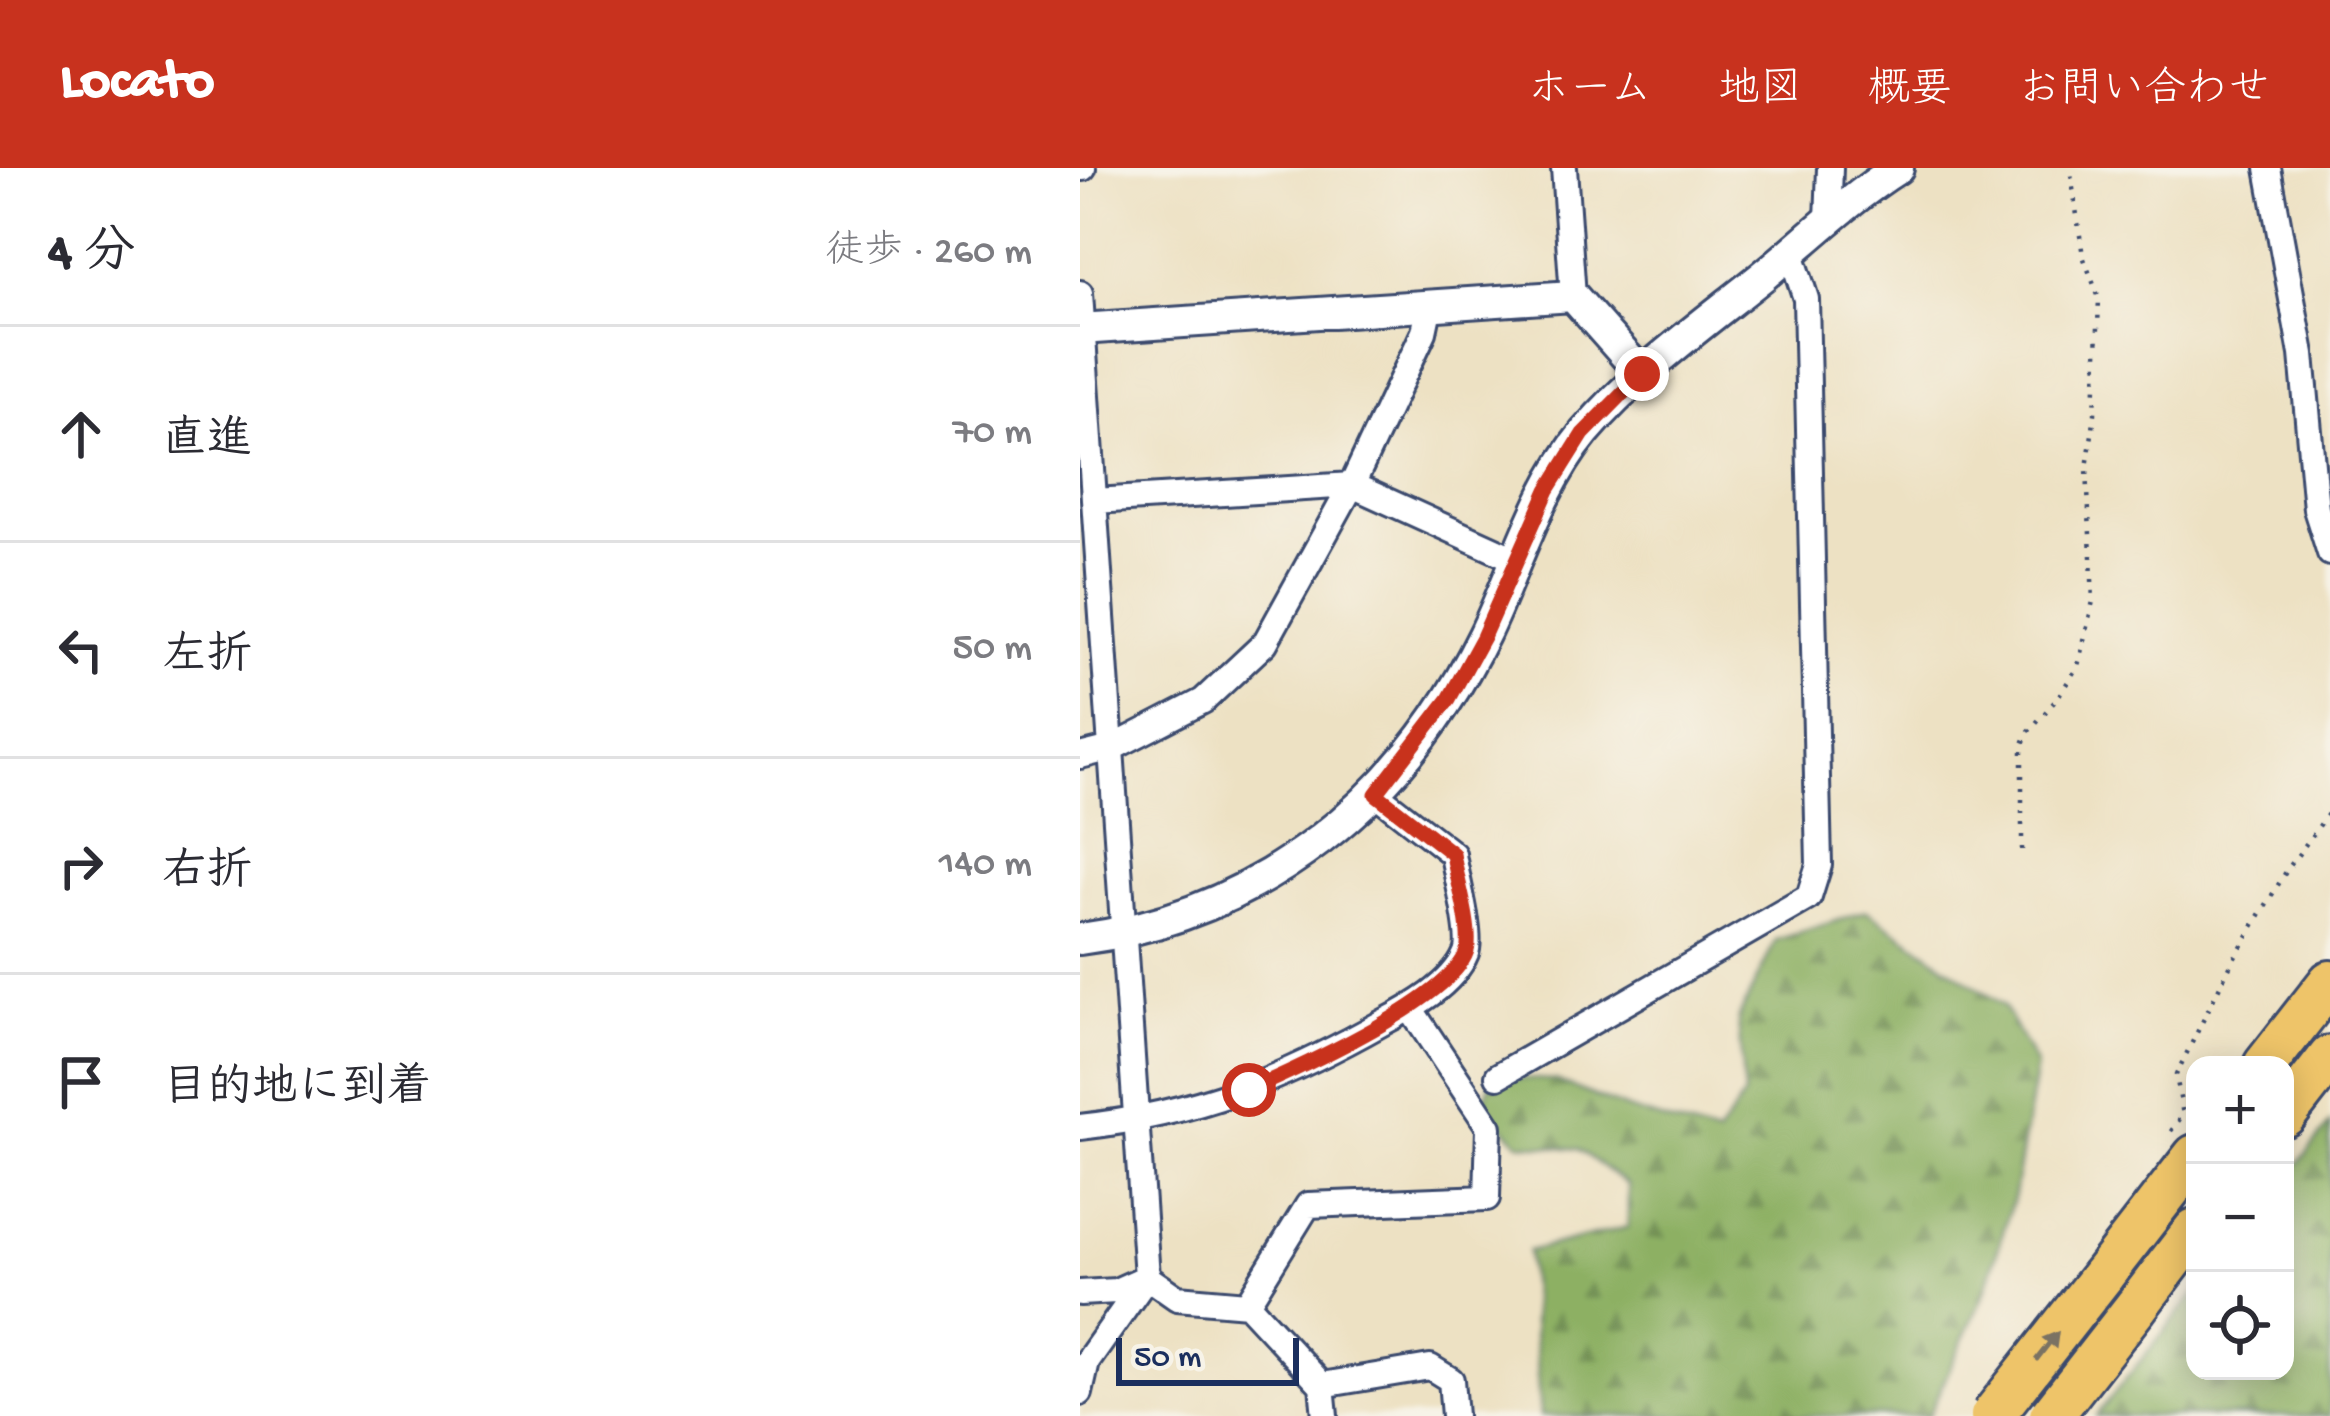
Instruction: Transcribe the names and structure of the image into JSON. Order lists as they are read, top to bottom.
{
  "scale_bar": "50 m",
  "page": {
    "header": "Locato",
    "nav": [
      "ホーム",
      "地図",
      "概要",
      "お問い合わせ"
    ],
    "heading": ["4 分", "徒歩 · 260 m"],
    "list": [
      ["直進", "70 m"],
      ["左折", "50 m"],
      ["右折", "140 m"],
      "目的地に到着"
    ],
    "map_buttons": ["+", "−"],
    "scale": "50 m"
  }
}
